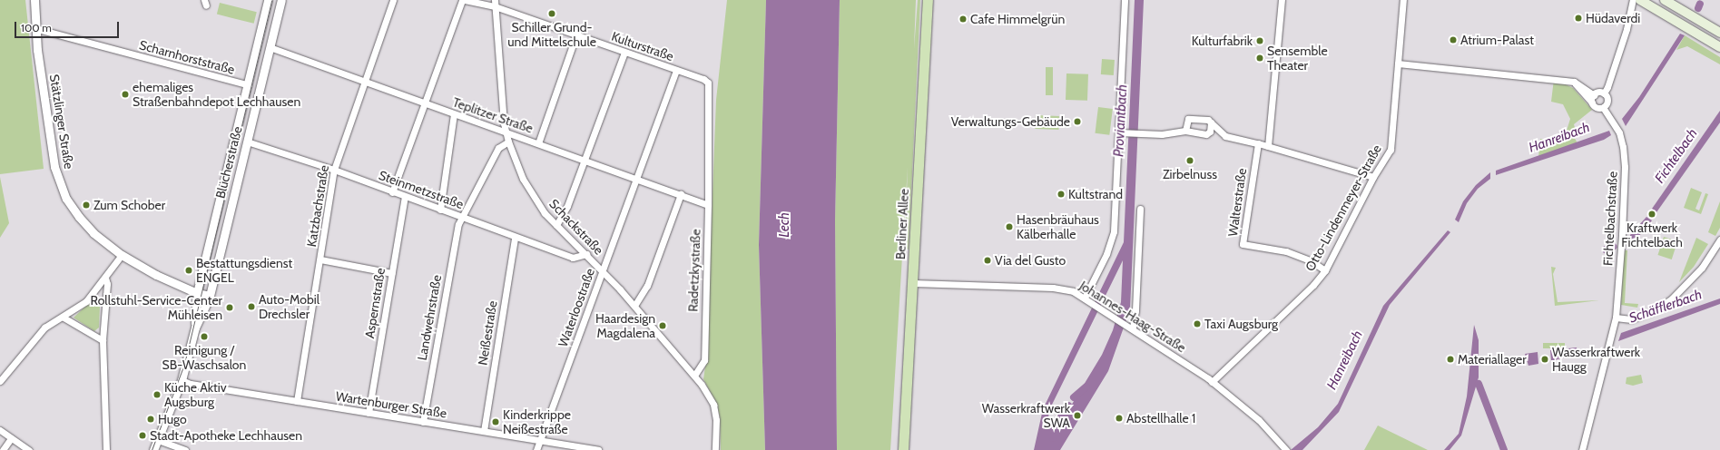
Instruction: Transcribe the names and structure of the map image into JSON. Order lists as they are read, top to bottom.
{
  "streets": {
    "main road": ["Berliner Allee"],
    "street": [
      "Kulturstraße",
      "Scharnhorststraße",
      "Teplitzer Straße",
      "Stätzlinger Straße",
      "Blücherstraße",
      "Steinmetzstraße",
      "Walterstraße",
      "Katzbachstraße",
      "Otto-Lindenmeyer-Straße",
      "Fichtelbachstraße",
      "Schackstraße",
      "Radetzkystraße",
      "Aspernstraße",
      "Waterloostraße",
      "Johannes-Haag-Straße",
      "Landwehrstraße",
      "Neißestraße",
      "Wartenburger Straße"
    ]
  },
  "crossings": [
    ["Kulturstraße", "Schackstraße"],
    ["Kulturstraße", "Radetzkystraße"],
    ["Kulturstraße", "Waterloostraße"],
    ["Scharnhorststraße", "Stätzlinger Straße"],
    ["Scharnhorststraße", "Blücherstraße"],
    ["Teplitzer Straße", "Blücherstraße"],
    ["Teplitzer Straße", "Katzbachstraße"],
    ["Teplitzer Straße", "Schackstraße"],
    ["Teplitzer Straße", "Radetzkystraße"],
    ["Teplitzer Straße", "Waterloostraße"],
    ["Stätzlinger Straße", "Blücherstraße"],
    ["Blücherstraße", "Steinmetzstraße"],
    ["Blücherstraße", "Wartenburger Straße"],
    ["Steinmetzstraße", "Katzbachstraße"],
    ["Steinmetzstraße", "Schackstraße"],
    ["Steinmetzstraße", "Aspernstraße"],
    ["Steinmetzstraße", "Landwehrstraße"],
    ["Steinmetzstraße", "Neißestraße"],
    ["Walterstraße", "Otto-Lindenmeyer-Straße"],
    ["Katzbachstraße", "Wartenburger Straße"],
    ["Otto-Lindenmeyer-Straße", "Johannes-Haag-Straße"],
    ["Berliner Allee", "Johannes-Haag-Straße"],
    ["Schackstraße", "Radetzkystraße"],
    ["Schackstraße", "Waterloostraße"],
    ["Schackstraße", "Landwehrstraße"],
    ["Aspernstraße", "Wartenburger Straße"],
    ["Waterloostraße", "Wartenburger Straße"],
    ["Landwehrstraße", "Wartenburger Straße"],
    ["Neißestraße", "Wartenburger Straße"]
  ],
  "water": [
    "Proviantbach",
    "Hanreibach",
    "Fichtelbach",
    "Lech",
    "Schäfflerbach"
  ],
  "places": [
    "Schiller Grund- und Mittelschule",
    "Hüdaverdi",
    "Cafe Himmelgrün",
    "Atrium-Palast",
    "Kulturfabrik",
    "Sensemble Theater",
    "ehemaliges Straßenbahndepot Lechhausen",
    "Verwaltungs-Gebäude",
    "Zirbelnuss",
    "Kultstrand",
    "Zum Schober",
    "Kraftwerk Fichtelbach",
    "Hasenbräuhaus Kälberhalle",
    "Via del Gusto",
    "Bestattungsdienst ENGEL",
    "Auto-Mobil Drechsler",
    "Rollstuhl-Service-Center Mühleisen",
    "Taxi Augsburg",
    "Haardesign Magdalena",
    "Reinigung / SB-Waschsalon",
    "Materiallager",
    "Wasserkraftwerk Haugg",
    "Küche Aktiv Augsburg",
    "Wasserkraftwerk SWA",
    "Abstellhalle 1",
    "Hugo",
    "Kinderkrippe Neißestraße",
    "Stadt-Apotheke Lechhausen"
  ],
  "scale_bar": "100 m"
}
